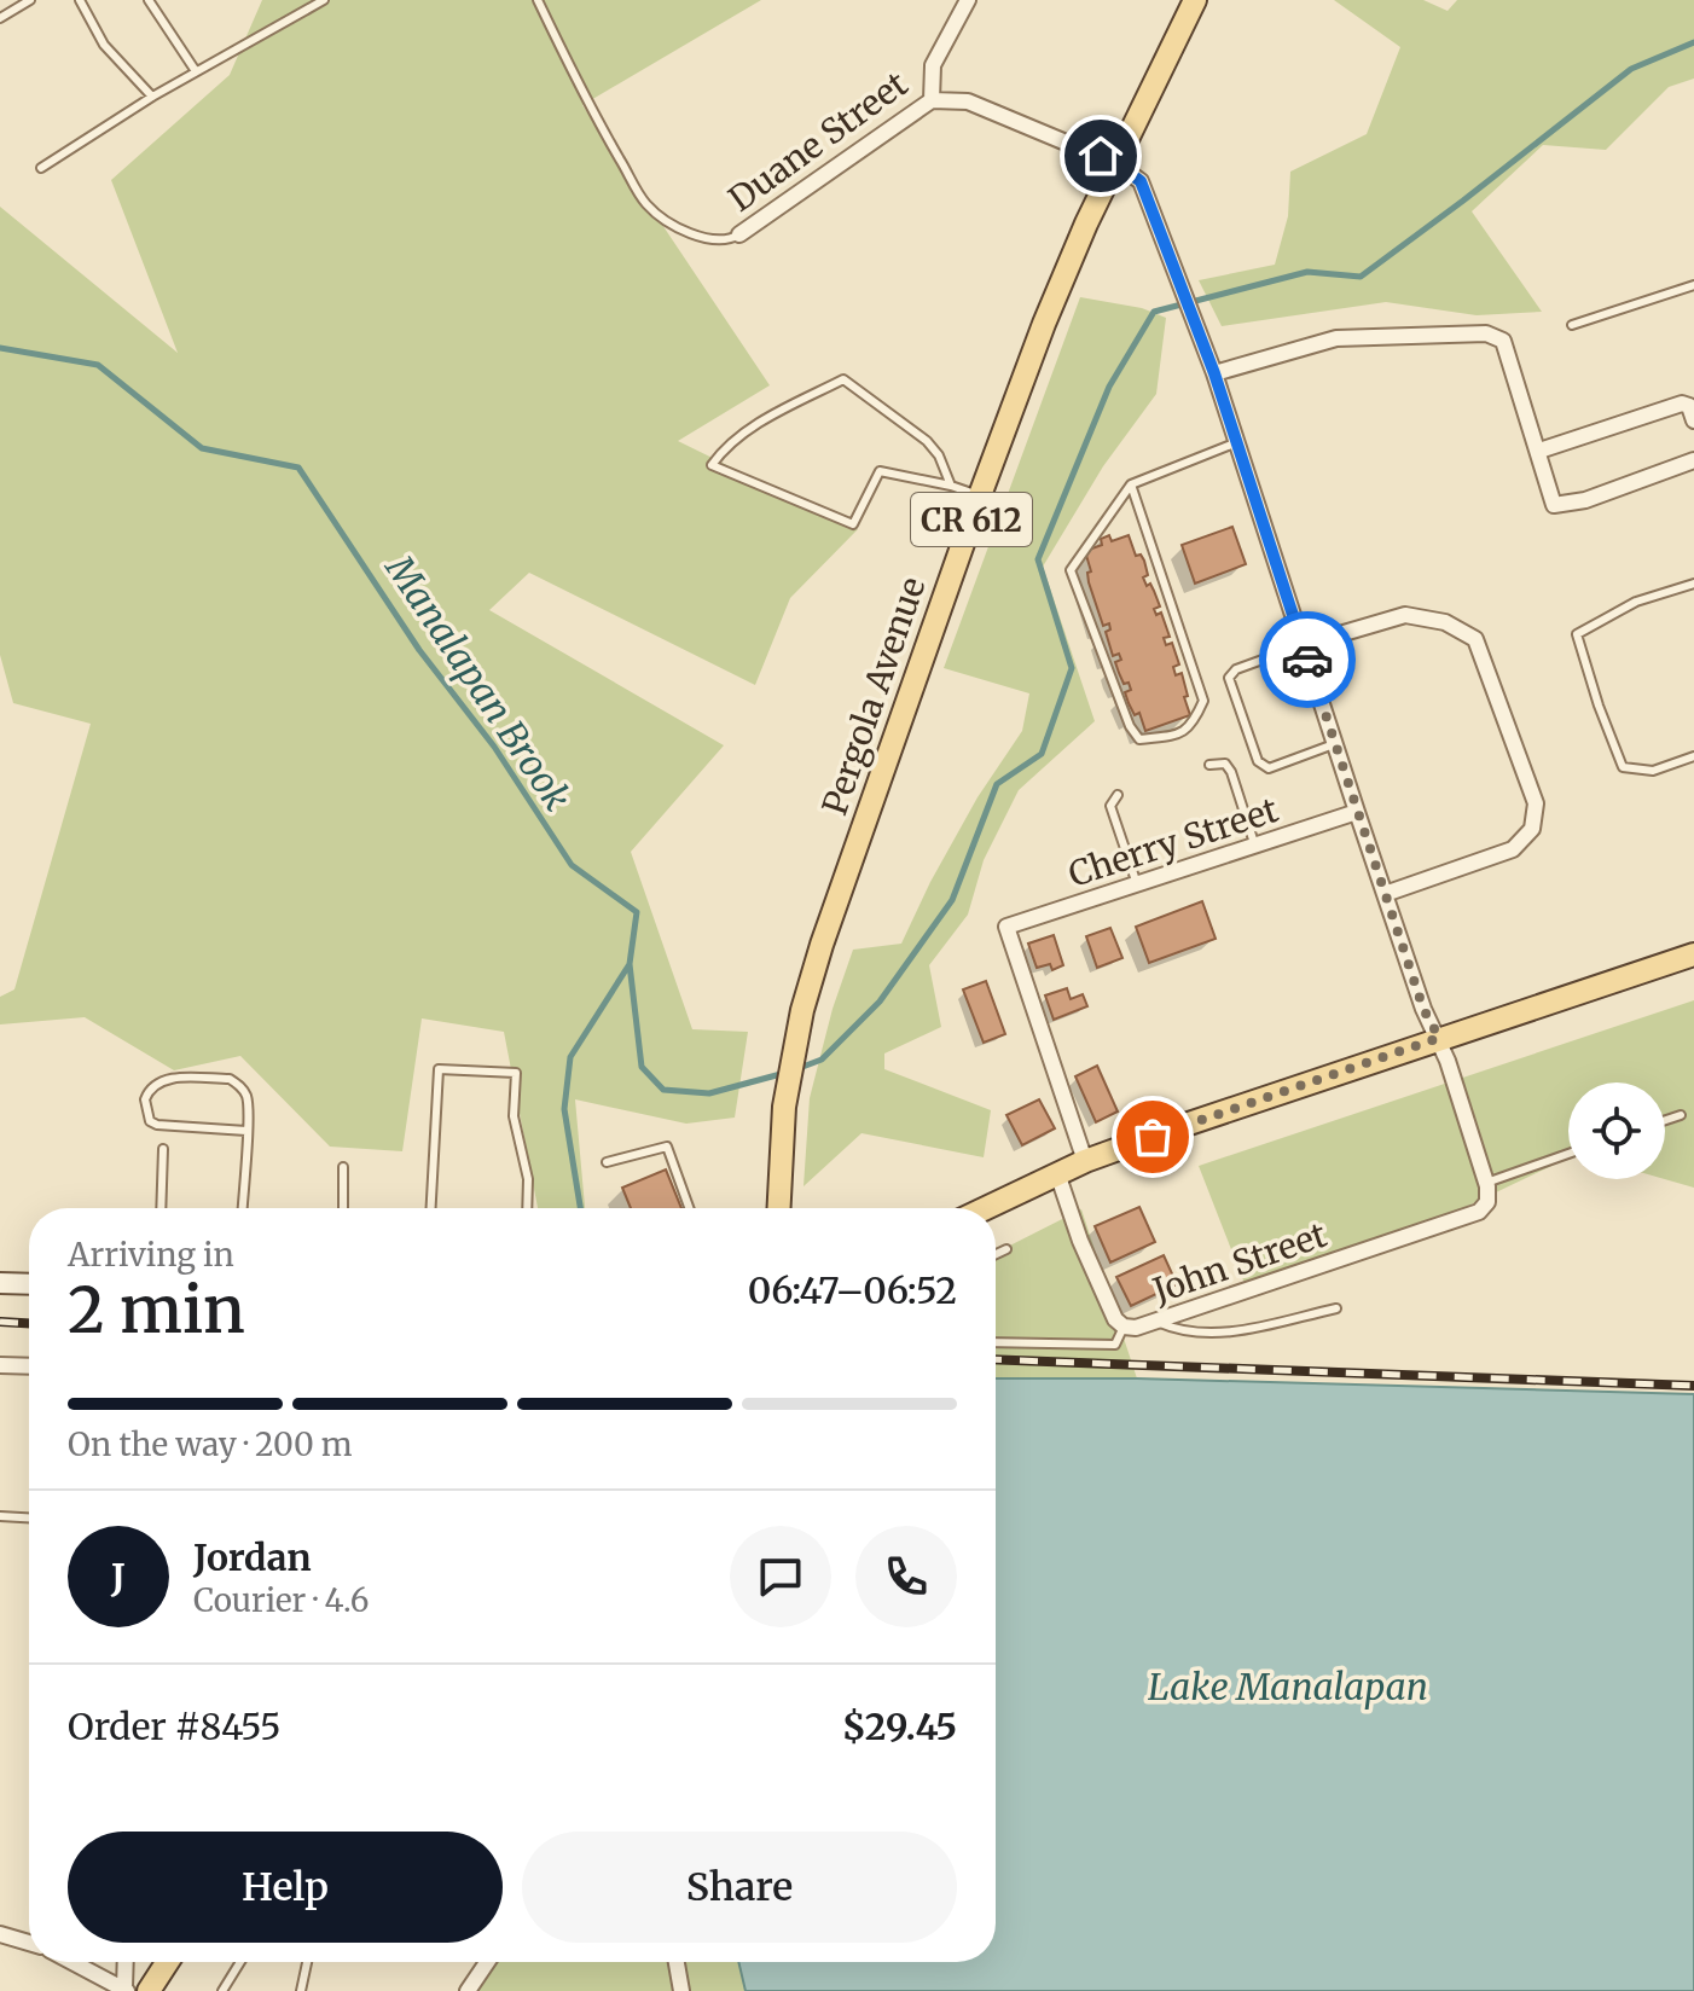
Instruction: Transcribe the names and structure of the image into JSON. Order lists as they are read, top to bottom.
{
  "streets": {
    "main road": ["CR 612", "Pergola Avenue"],
    "street": ["Duane Street", "Cherry Street", "John Street"]
  },
  "water": ["Manalapan Brook", "Lake Manalapan"],
  "page": {
    "heading": ["2 min", "Arriving in", "06:47–06:52"],
    "panel": [
      "Jordan",
      "Courier · 4.6",
      "Order #8455",
      "$29.45"
    ],
    "bar": "On the way · 200 m",
    "round": "J",
    "buttons": ["Help", "Share"]
  }
}
